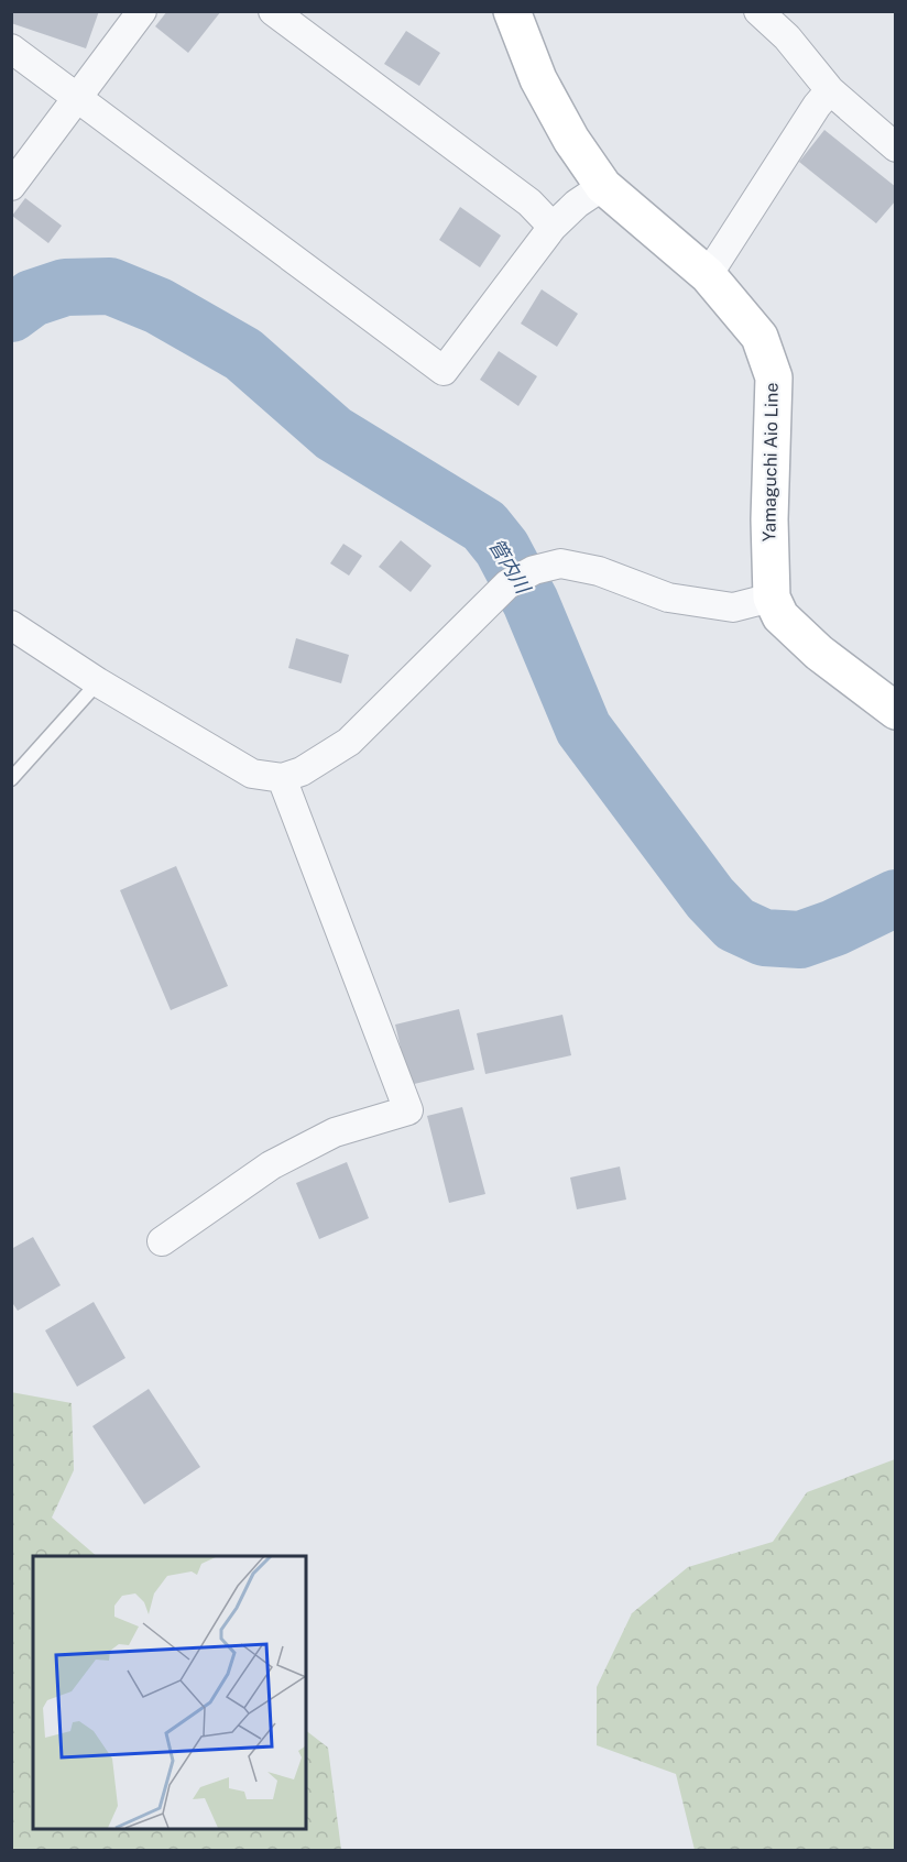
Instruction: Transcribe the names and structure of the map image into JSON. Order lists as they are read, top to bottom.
{
  "streets": {
    "main road": ["Yamaguchi Aio Line"]
  },
  "water": ["管内川"]
}
